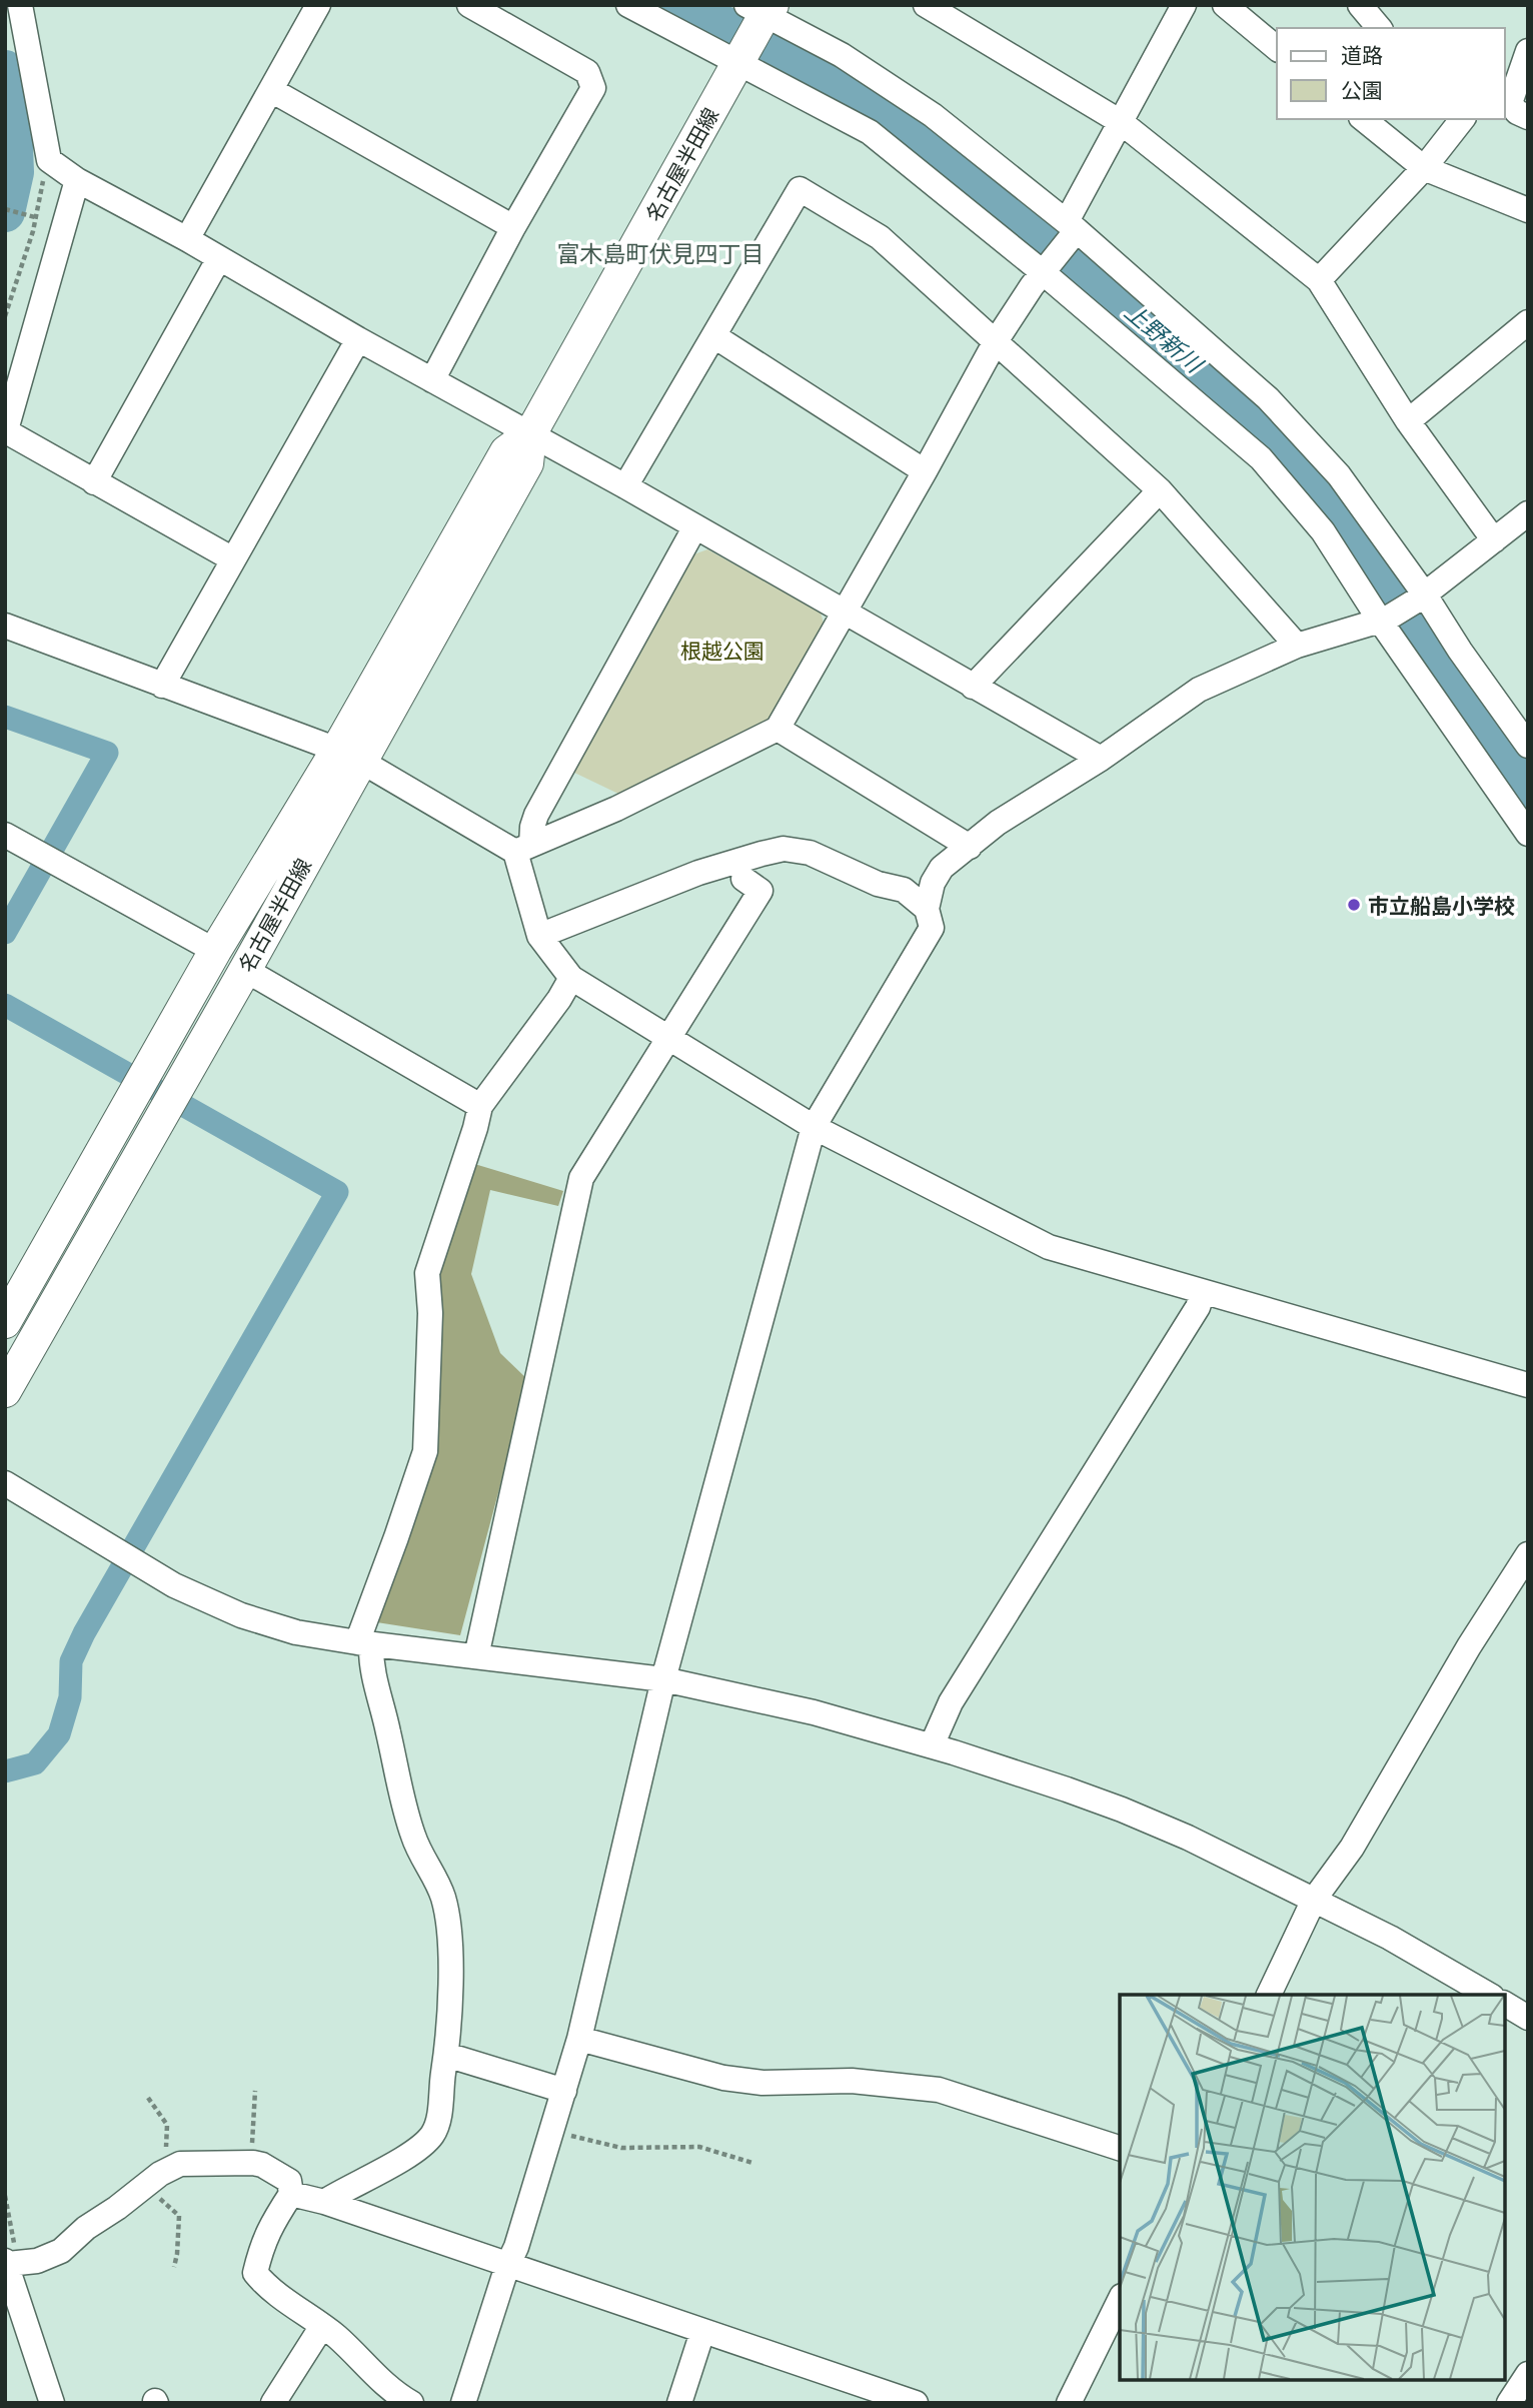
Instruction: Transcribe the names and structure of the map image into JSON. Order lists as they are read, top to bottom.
{
  "streets": {
    "main road": ["名古屋半田線"]
  },
  "districts": ["富木島町伏見四丁目"],
  "water": ["上野新川"],
  "parks": ["根越公園"],
  "places": ["市立船島小学校"],
  "legend": ["道路", "公園"]
}
